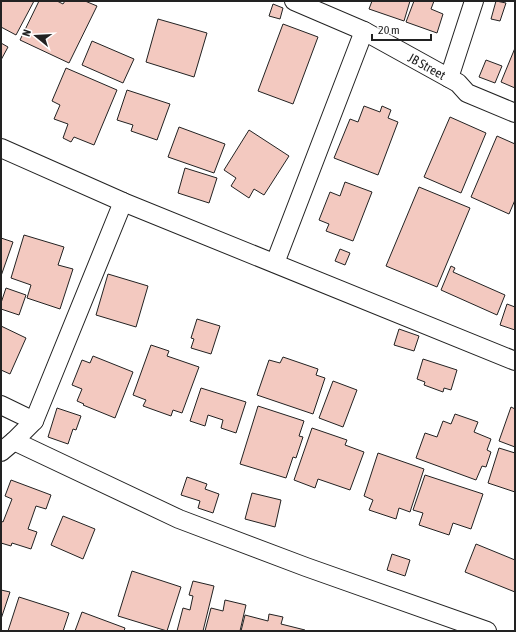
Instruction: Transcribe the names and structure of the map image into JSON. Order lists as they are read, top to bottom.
{
  "streets": {
    "street": ["JB Street"]
  },
  "scale_bar": "20 m",
  "north": "left"
}
